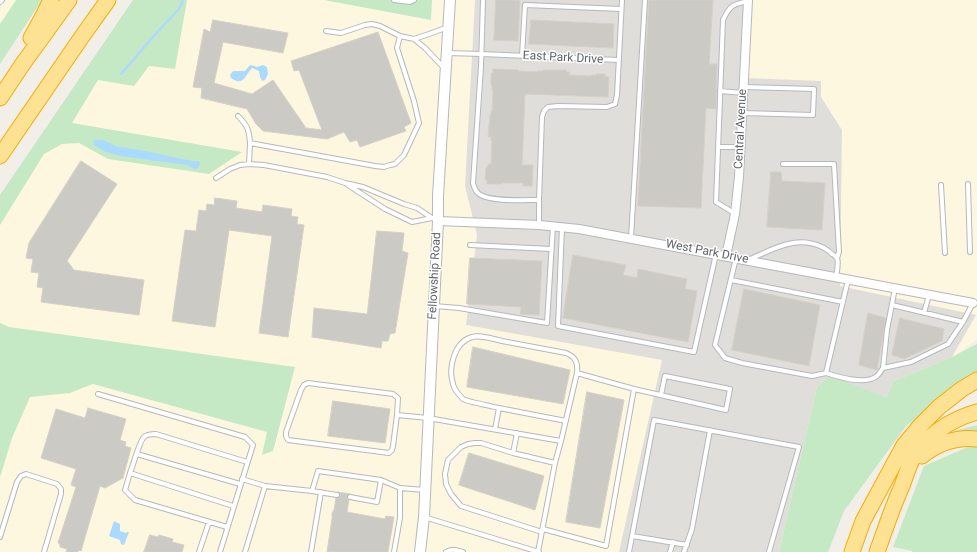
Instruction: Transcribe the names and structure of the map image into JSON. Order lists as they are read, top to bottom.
{
  "streets": {
    "street": ["Central Avenue", "West Park Drive", "Fellowship Road"],
    "lane": ["East Park Drive"]
  },
  "crossings": [
    ["East Park Drive", "Fellowship Road"],
    ["Central Avenue", "West Park Drive"],
    ["West Park Drive", "Fellowship Road"]
  ]
}
